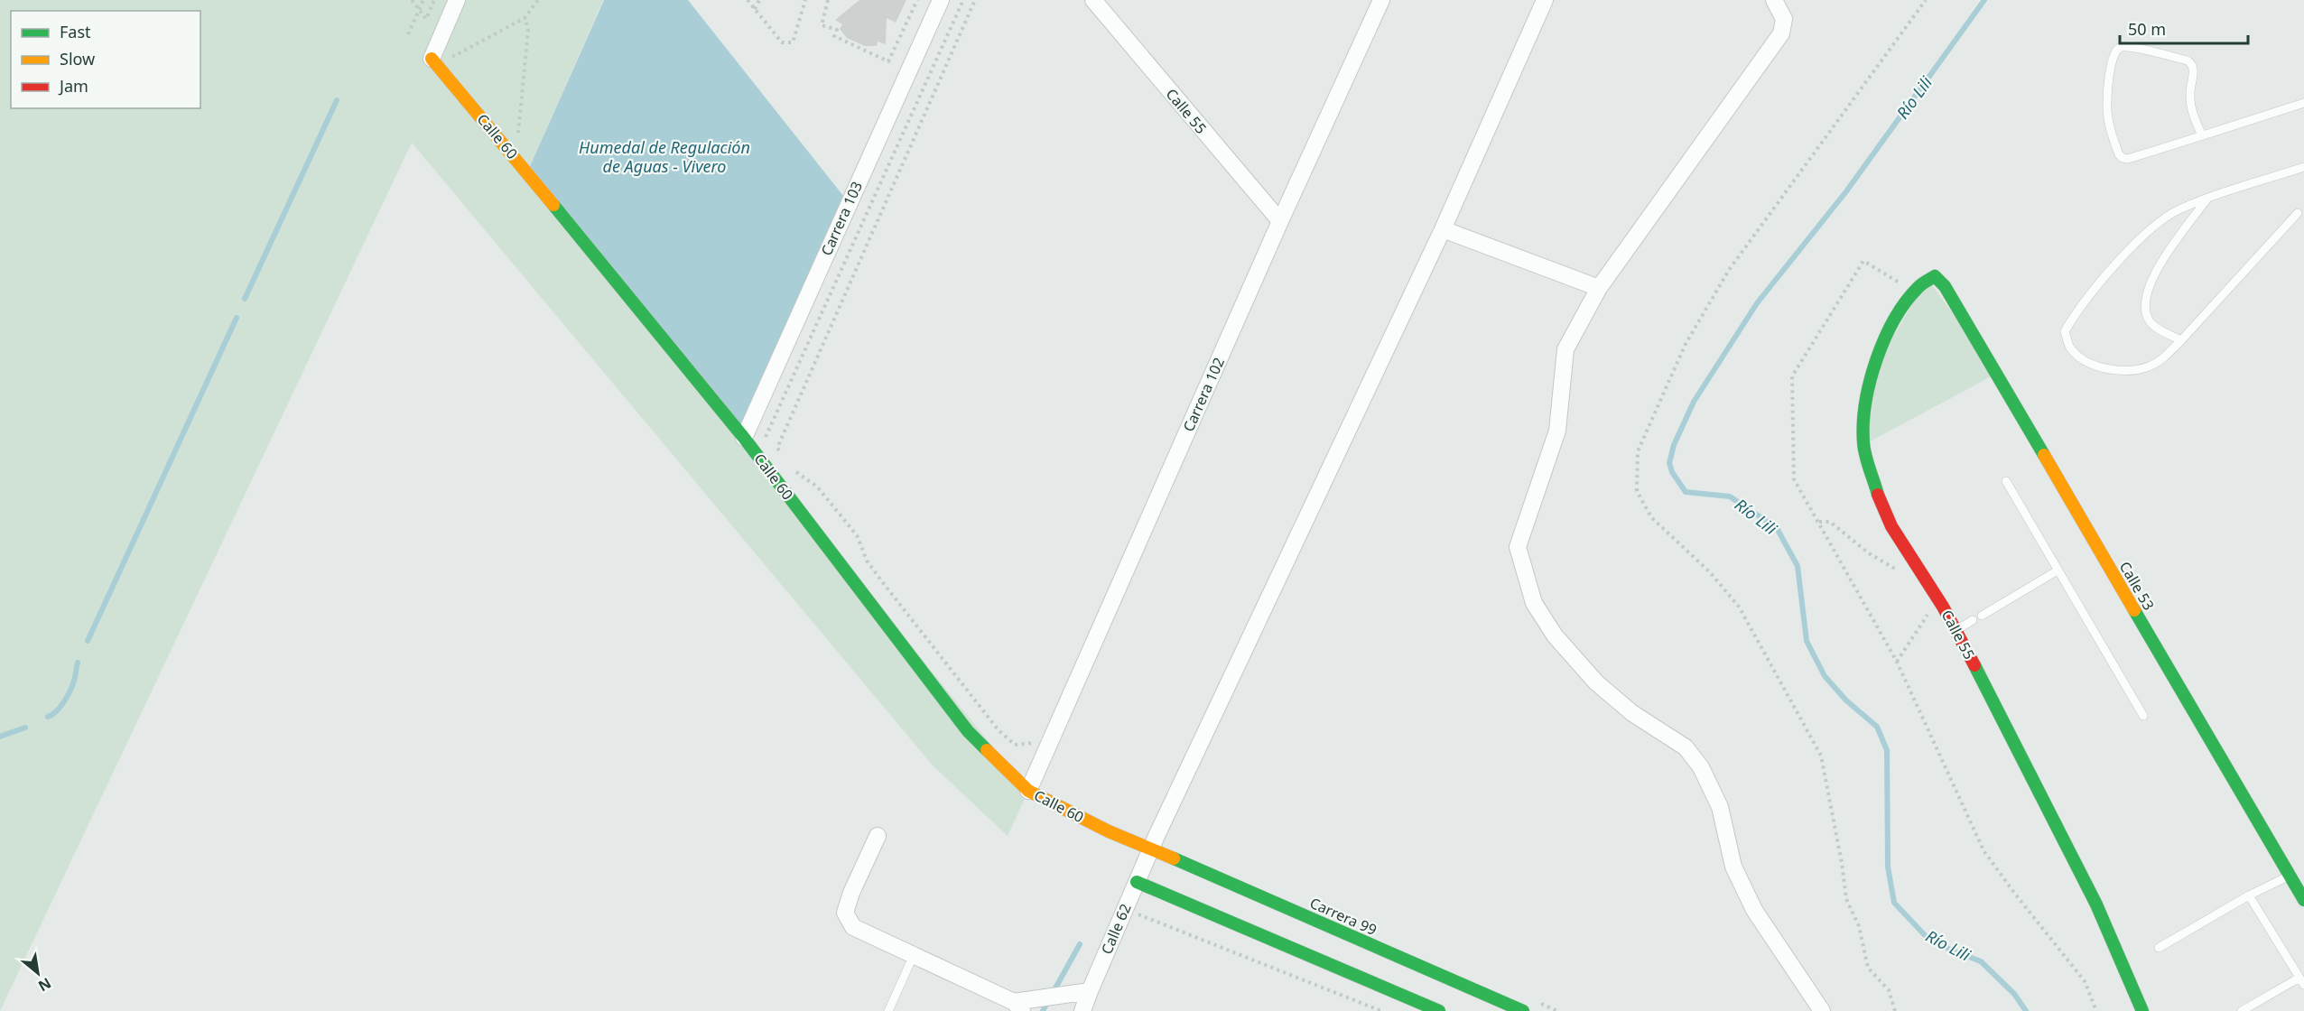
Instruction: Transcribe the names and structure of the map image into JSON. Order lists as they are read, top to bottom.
{
  "streets": {
    "street": [
      "Calle 55",
      "Calle 60",
      "Carrera 103",
      "Carrera 102",
      "Calle 53",
      "Carrera 99",
      "Calle 62"
    ]
  },
  "crossings": [
    ["Calle 55", "Carrera 102"],
    ["Calle 55", "Calle 53"],
    ["Calle 60", "Carrera 103"],
    ["Calle 60", "Carrera 102"],
    ["Calle 60", "Carrera 99"],
    ["Calle 60", "Calle 62"],
    ["Carrera 99", "Calle 62"]
  ],
  "water": ["Río Lili", "Humedal de Regulación de Aguas - Vivero"],
  "legend": ["Fast", "Slow", "Jam"],
  "scale_bar": "50 m",
  "north": "bottom right"
}
